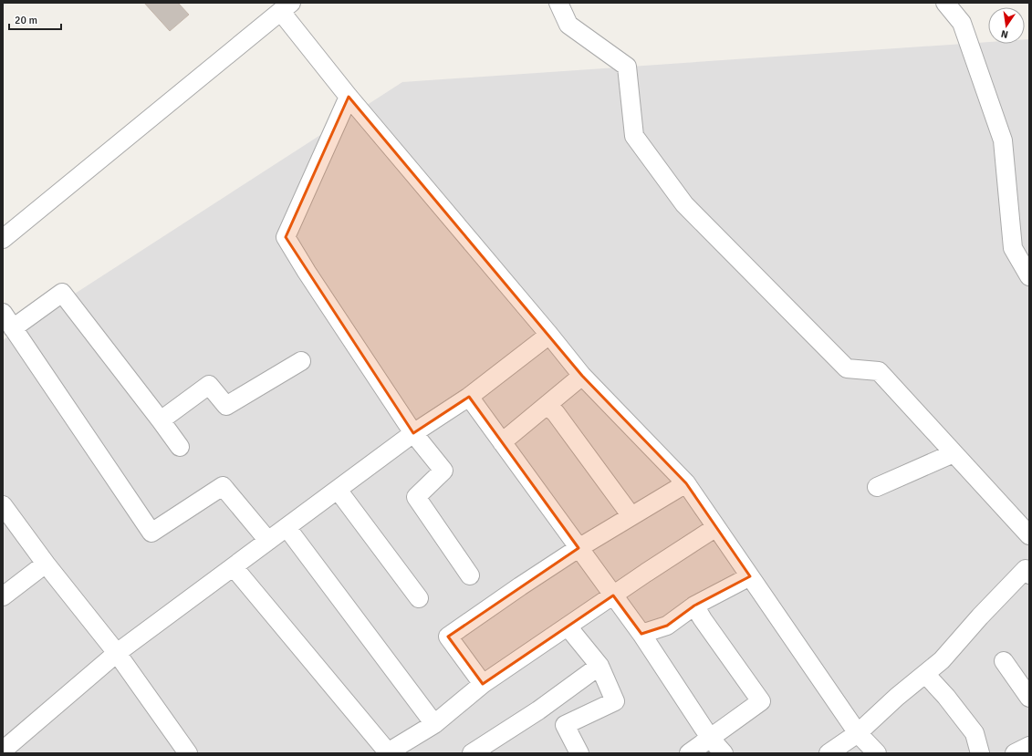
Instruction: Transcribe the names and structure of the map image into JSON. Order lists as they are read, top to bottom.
{
  "scale_bar": "20 m",
  "north": "bottom"
}
